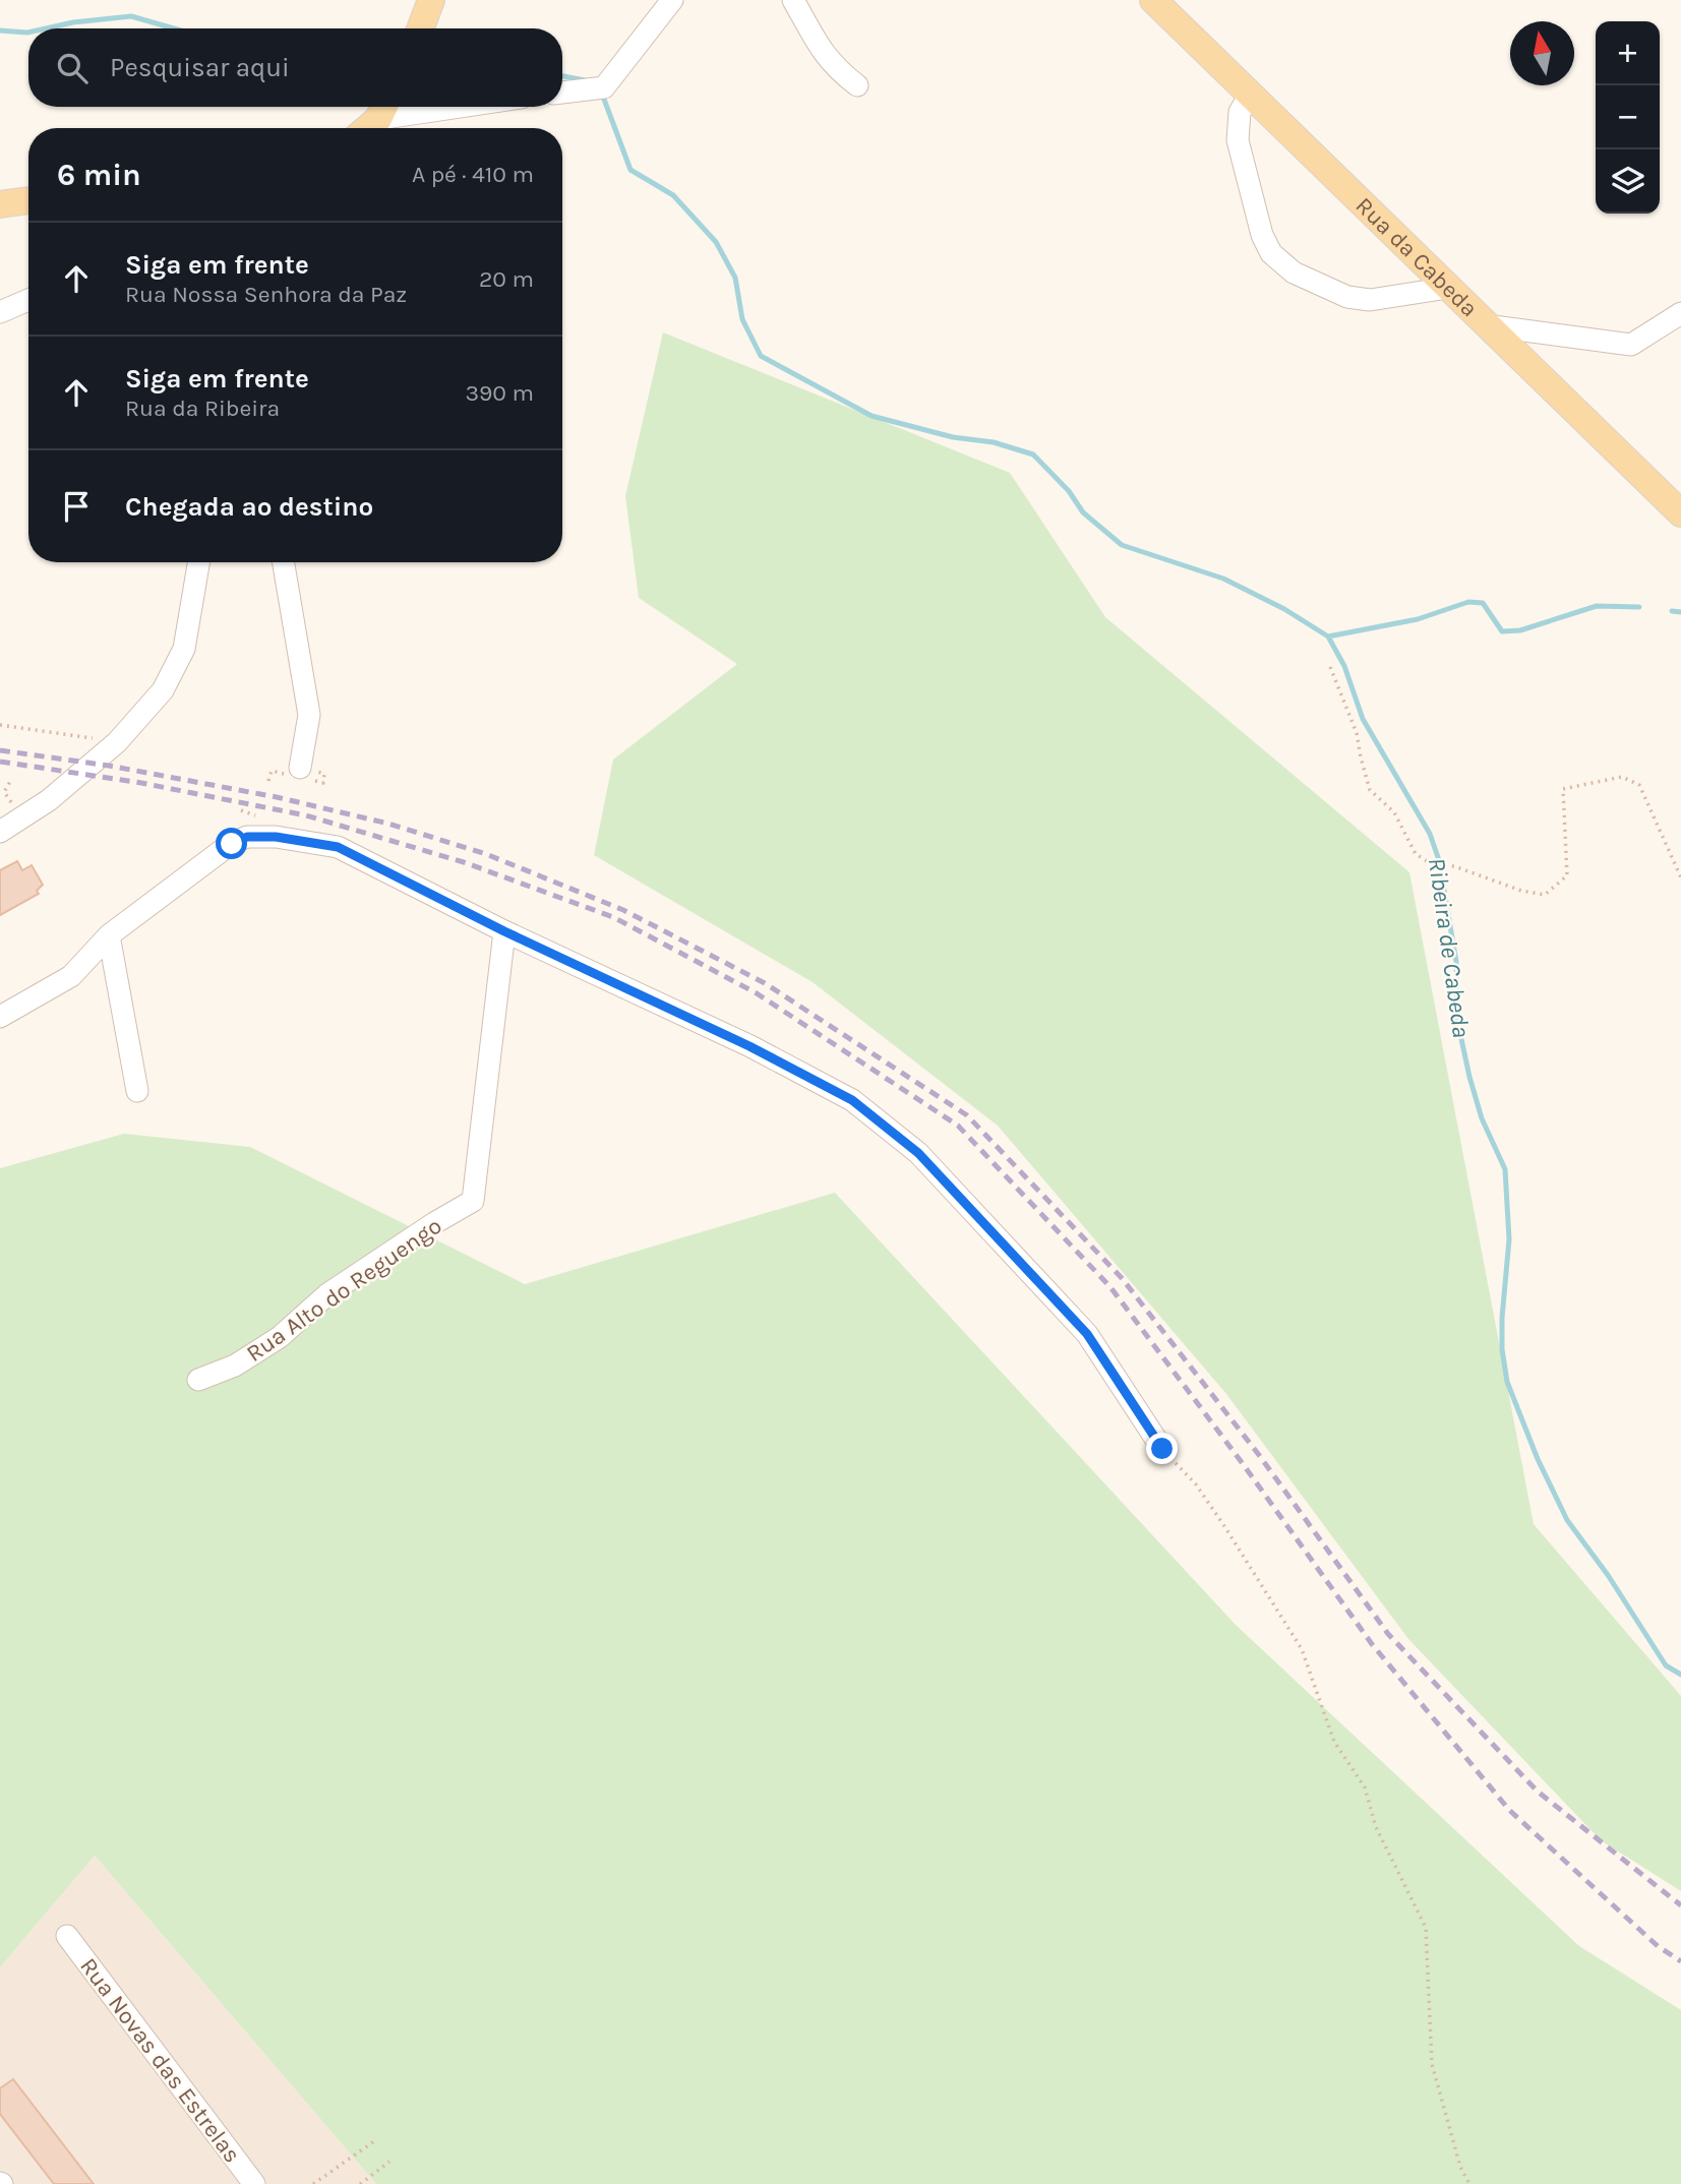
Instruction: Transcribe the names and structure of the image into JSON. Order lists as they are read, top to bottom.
{
  "streets": {
    "main road": ["Rua da Cabeda"],
    "street": ["Rua Alto do Reguengo", "Rua Novas das Estrelas"]
  },
  "water": ["Ribeira de Cabeda"],
  "north": "top",
  "page": {
    "map_buttons": ["+", "−"],
    "search": "Pesquisar aqui",
    "heading": ["6 min", "A pé · 410 m"],
    "list": [
      ["Siga em frente", "Rua Nossa Senhora da Paz", "20 m"],
      ["Siga em frente", "Rua da Ribeira", "390 m"],
      "Chegada ao destino"
    ]
  }
}
